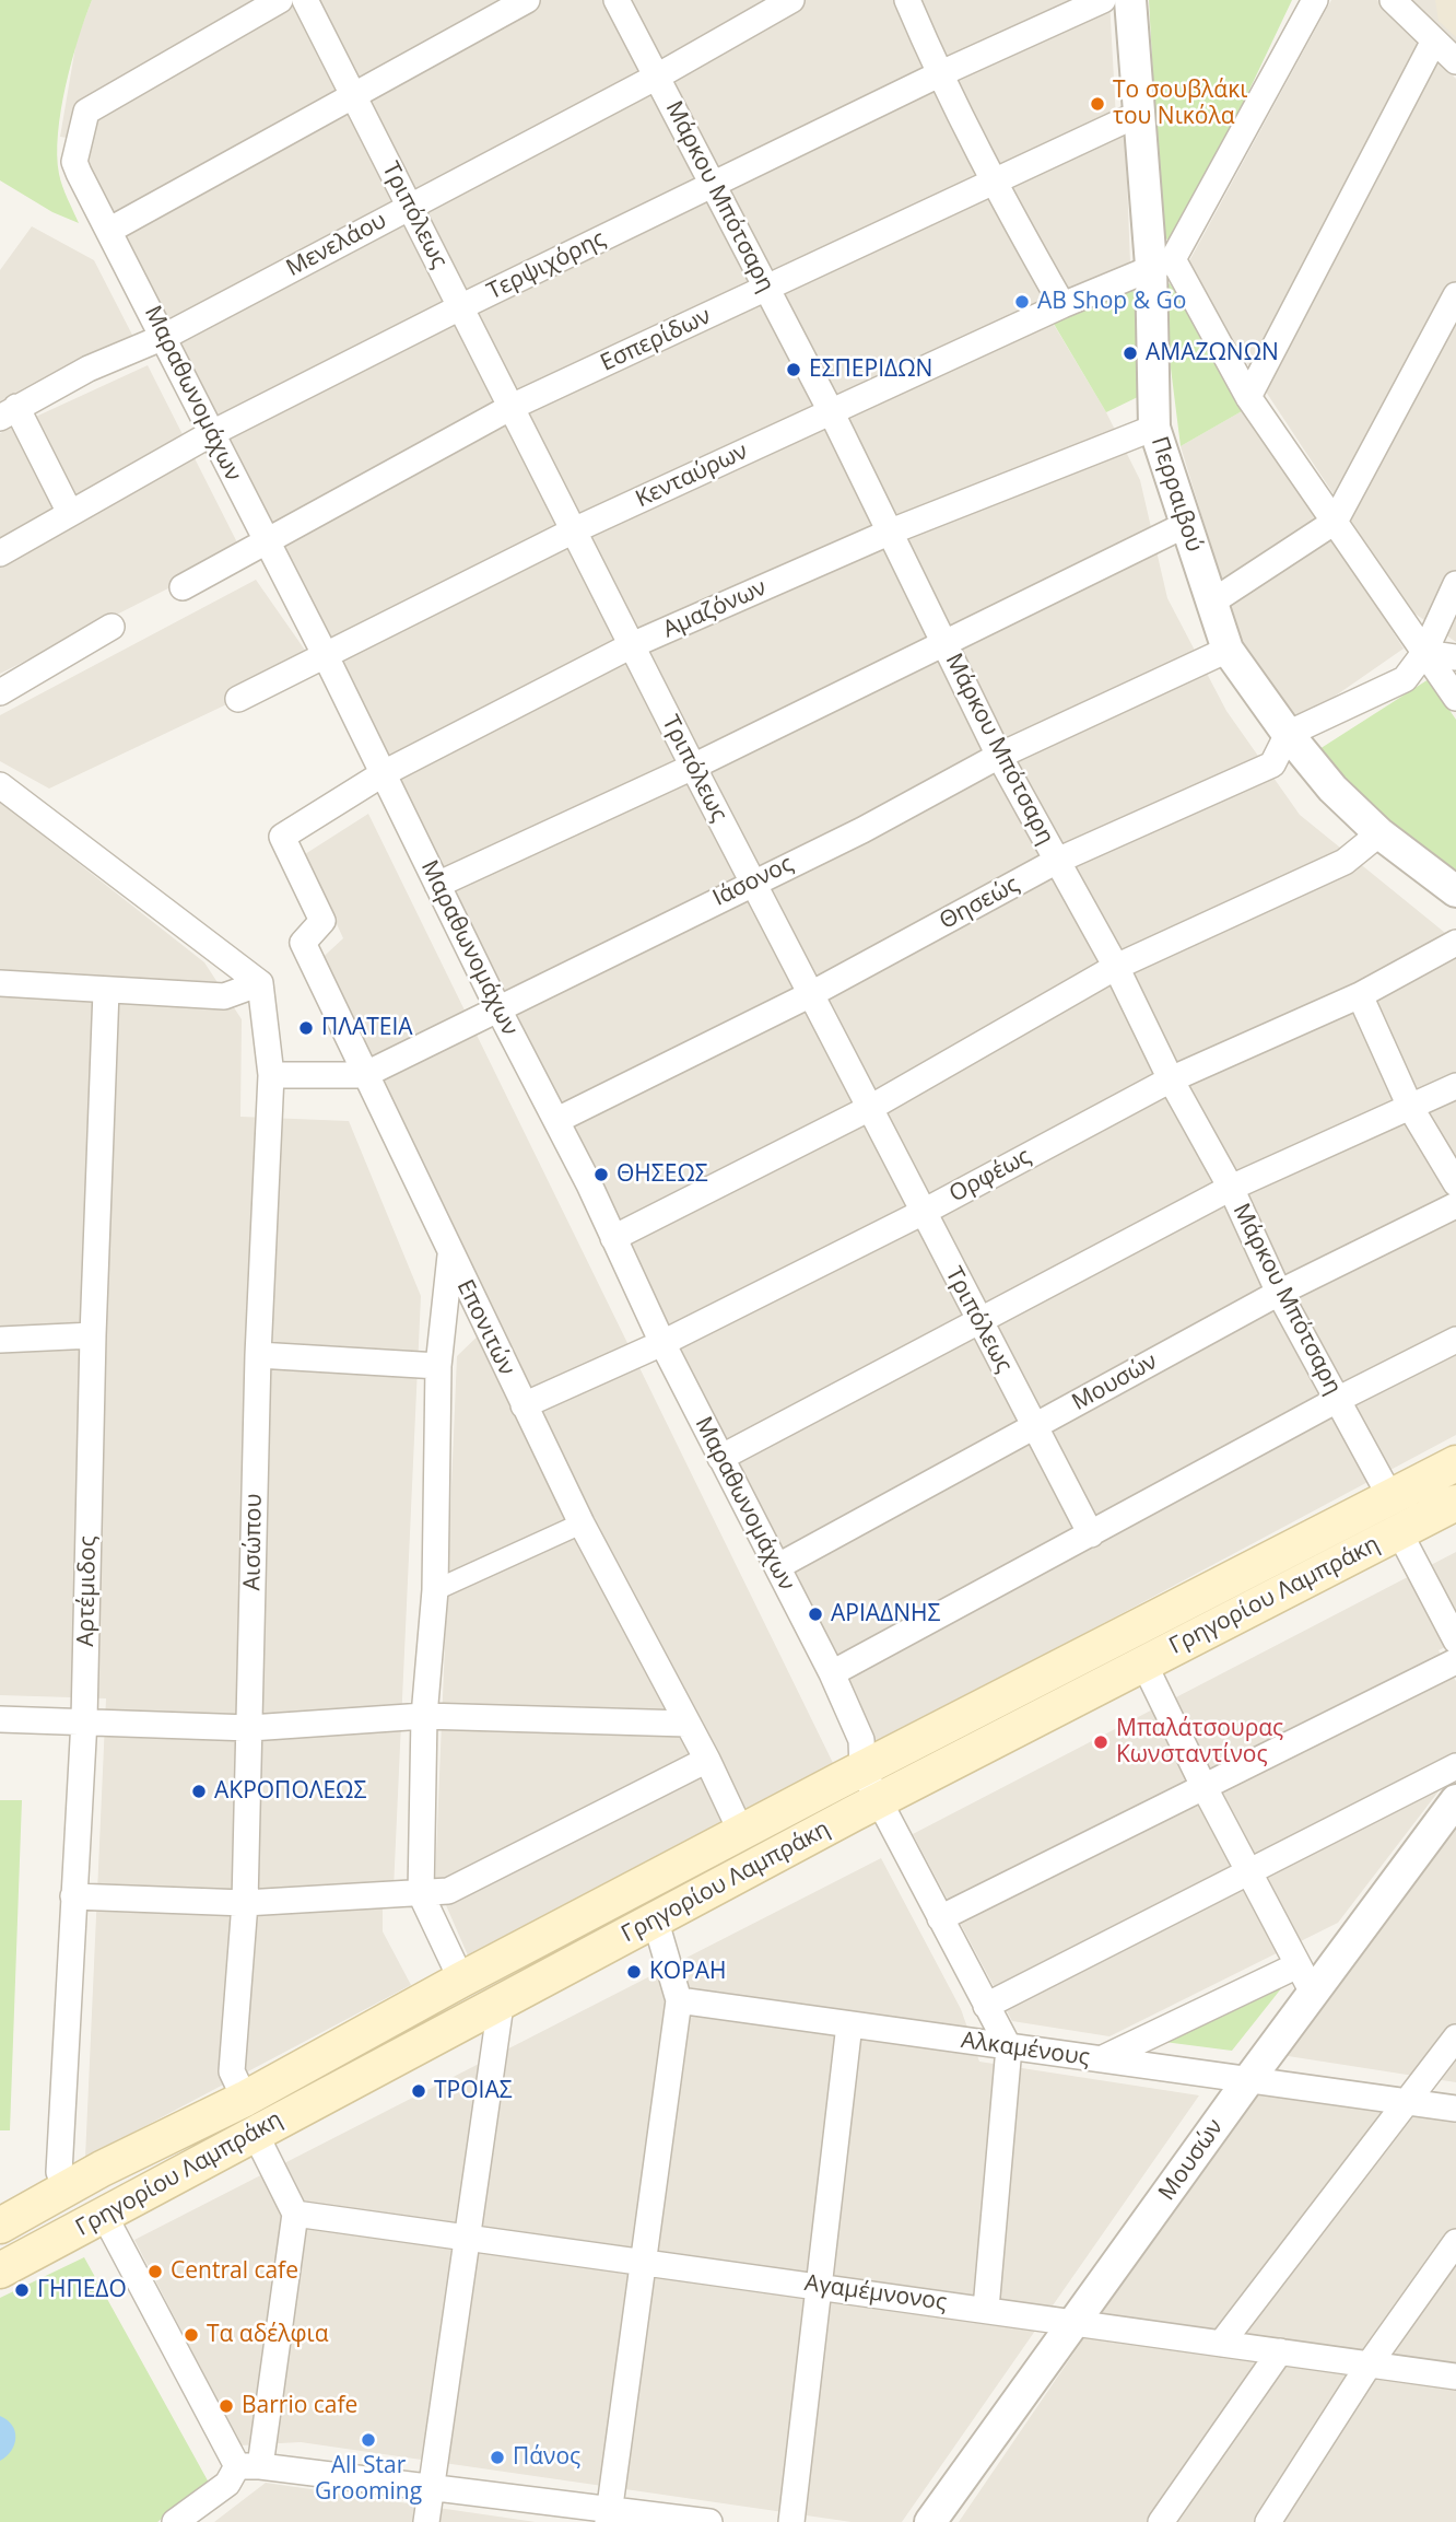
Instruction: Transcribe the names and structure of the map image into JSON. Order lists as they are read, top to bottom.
{
  "streets": {
    "main road": ["Γρηγορίου Λαμπράκη"],
    "street": [
      "Μάρκου Μπότσαρη",
      "Τριπόλεως",
      "Μενελάου",
      "Τερψιχόρης",
      "Εσπερίδων",
      "Μαραθωνομάχων",
      "Κενταύρων",
      "Περραιβού",
      "Αμαζόνων",
      "Ιάσονος",
      "Θησεώς",
      "Ορφέως",
      "Επονιτών",
      "Μουσών",
      "Αισώπου",
      "Αρτέμιδος",
      "Αλκαμένους",
      "Αγαμέμνονος"
    ]
  },
  "crossings": [
    ["Μάρκου Μπότσαρη", "Μενελάου"],
    ["Μάρκου Μπότσαρη", "Τερψιχόρης"],
    ["Μάρκου Μπότσαρη", "Εσπερίδων"],
    ["Μάρκου Μπότσαρη", "Κενταύρων"],
    ["Μάρκου Μπότσαρη", "Αμαζόνων"],
    ["Μάρκου Μπότσαρη", "Ιάσονος"],
    ["Μάρκου Μπότσαρη", "Θησεώς"],
    ["Μάρκου Μπότσαρη", "Ορφέως"],
    ["Μάρκου Μπότσαρη", "Μουσών"],
    ["Μάρκου Μπότσαρη", "Γρηγορίου Λαμπράκη"],
    ["Τριπόλεως", "Μενελάου"],
    ["Τριπόλεως", "Τερψιχόρης"],
    ["Τριπόλεως", "Εσπερίδων"],
    ["Τριπόλεως", "Κενταύρων"],
    ["Τριπόλεως", "Αμαζόνων"],
    ["Τριπόλεως", "Ιάσονος"],
    ["Τριπόλεως", "Θησεώς"],
    ["Τριπόλεως", "Ορφέως"],
    ["Τριπόλεως", "Μουσών"],
    ["Μενελάου", "Μαραθωνομάχων"],
    ["Τερψιχόρης", "Μαραθωνομάχων"],
    ["Εσπερίδων", "Μαραθωνομάχων"],
    ["Εσπερίδων", "Περραιβού"],
    ["Μαραθωνομάχων", "Κενταύρων"],
    ["Μαραθωνομάχων", "Αμαζόνων"],
    ["Μαραθωνομάχων", "Ιάσονος"],
    ["Μαραθωνομάχων", "Θησεώς"],
    ["Μαραθωνομάχων", "Ορφέως"],
    ["Μαραθωνομάχων", "Μουσών"],
    ["Μαραθωνομάχων", "Γρηγορίου Λαμπράκη"],
    ["Κενταύρων", "Περραιβού"],
    ["Περραιβού", "Αμαζόνων"],
    ["Περραιβού", "Ιάσονος"],
    ["Περραιβού", "Θησεώς"],
    ["Αμαζόνων", "Επονιτών"],
    ["Ιάσονος", "Επονιτών"],
    ["Ιάσονος", "Αισώπου"],
    ["Ορφέως", "Επονιτών"],
    ["Επονιτών", "Γρηγορίου Λαμπράκη"],
    ["Μουσών", "Αλκαμένους"],
    ["Μουσών", "Αγαμέμνονος"],
    ["Αισώπου", "Γρηγορίου Λαμπράκη"],
    ["Αρτέμιδος", "Γρηγορίου Λαμπράκη"]
  ],
  "places": [
    "Το σουβλάκι του Νικόλα",
    "AB Shop & Go",
    "ΑΜΑΖΩΝΩΝ",
    "ΕΣΠΕΡΙΔΩΝ",
    "ΠΛΑΤΕΙΑ",
    "ΘΗΣΕΩΣ",
    "ΑΡΙΑΔΝΗΣ",
    "Μπαλάτσουρας Κωνσταντίνος",
    "ΑΚΡΟΠΟΛΕΩΣ",
    "ΚΟΡΑΗ",
    "ΤΡΟΙΑΣ",
    "Central cafe",
    "ΓΗΠΕΔΟ",
    "Τα αδέλφια",
    "Barrio cafe",
    "All Star Grooming",
    "Πάνος"
  ]
}
